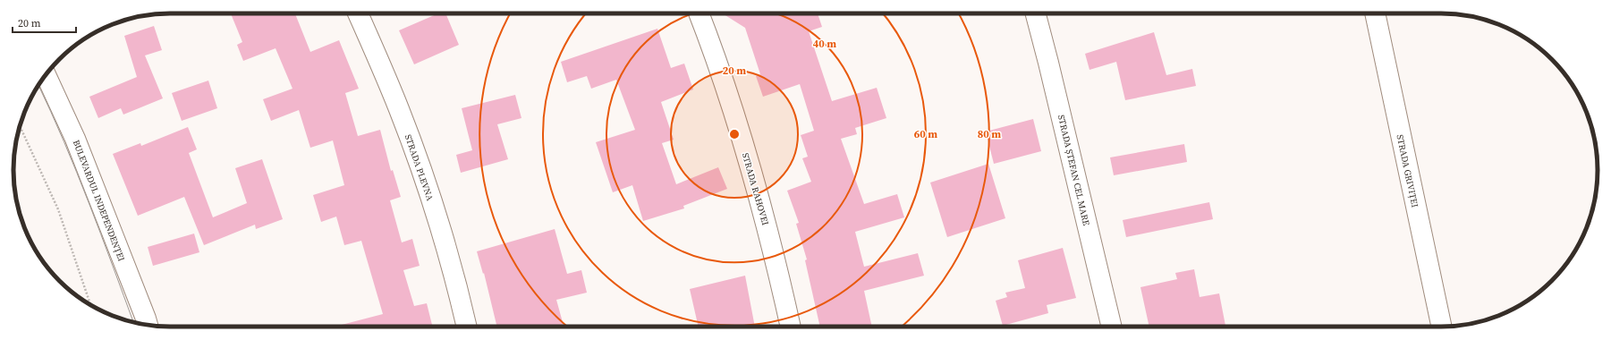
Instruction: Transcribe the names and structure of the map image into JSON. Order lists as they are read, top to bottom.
{
  "streets": {
    "street": [
      "STRADA PLEVNA",
      "STRADA ȘTEFAN CEL MARE",
      "STRADA GRIVIȚEI",
      "STRADA RAHOVEI",
      "BULEVARDUL INDEPENDENȚEI"
    ]
  },
  "scale_bar": "20 m",
  "rings": [
    "40 m",
    "20 m",
    "60 m",
    "80 m"
  ]
}
